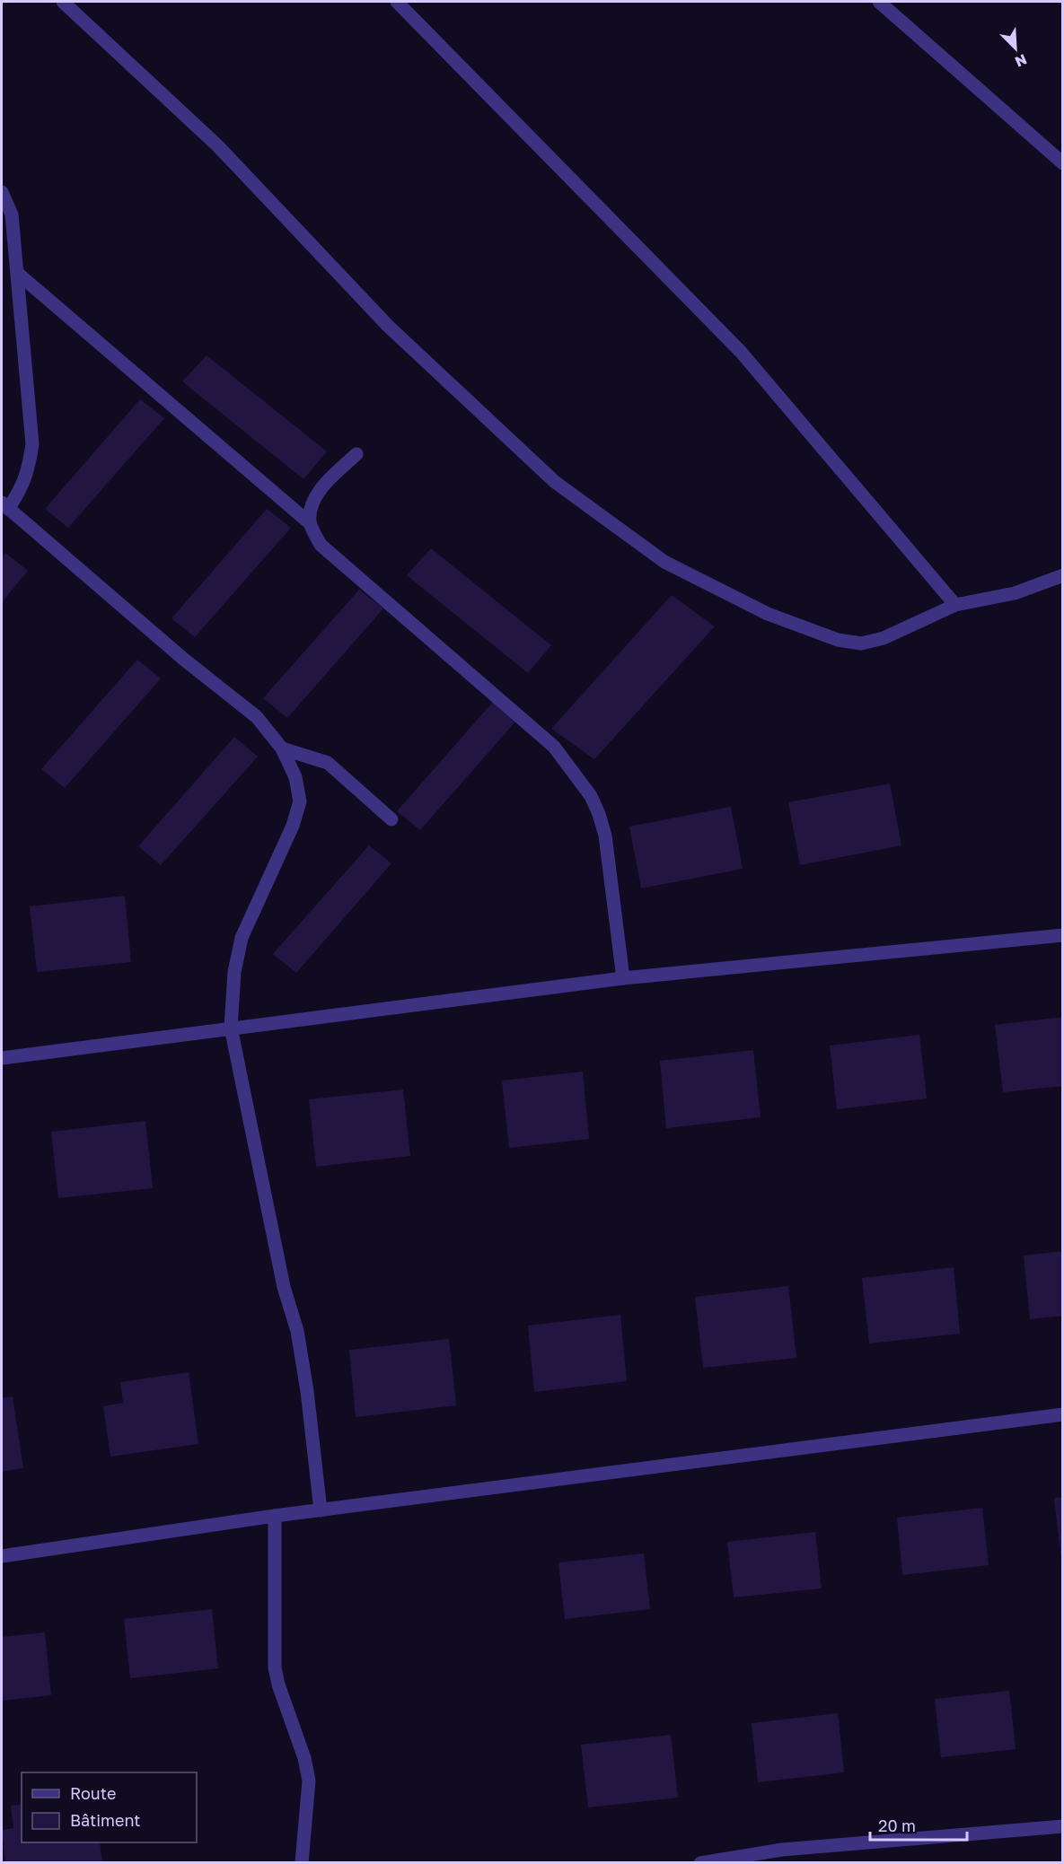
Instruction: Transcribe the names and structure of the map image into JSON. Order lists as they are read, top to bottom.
{
  "legend": ["Route", "Bâtiment"],
  "scale_bar": "20 m",
  "north": "bottom right"
}
